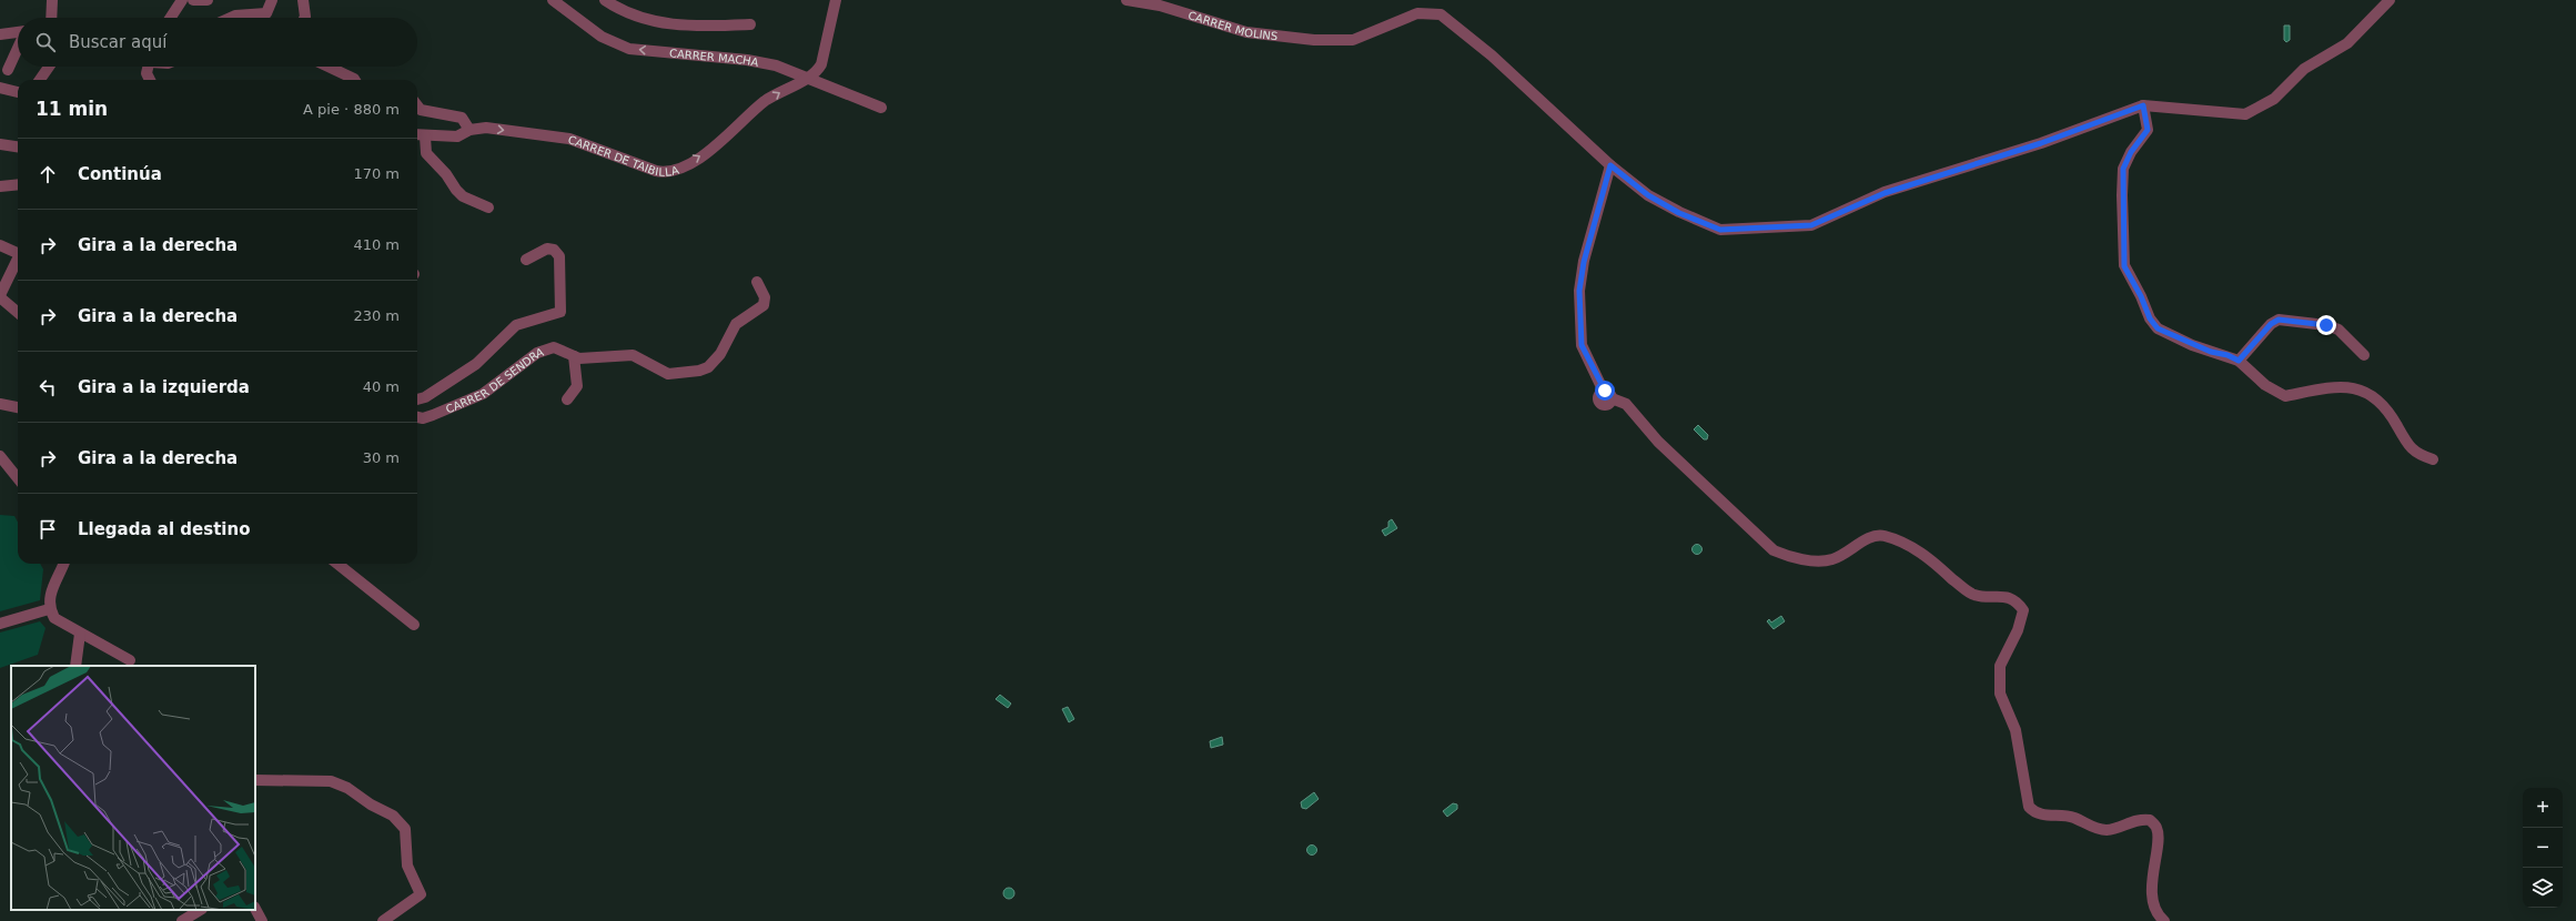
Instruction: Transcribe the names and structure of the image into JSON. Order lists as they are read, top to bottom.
{
  "streets": {
    "street": [
      "CARRER MOLINS",
      "CARRER MACHA",
      "CARRER DE TAIBILLA",
      "CARRER DE SENDRA"
    ]
  },
  "crossings": [
    ["CARRER MACHA", "CARRER DE TAIBILLA"]
  ],
  "one_way": ["CARRER DE TAIBILLA"],
  "page": {
    "search": "Buscar aquí",
    "heading": ["11 min", "A pie · 880 m"],
    "list": [
      ["Continúa", "170 m"],
      ["Gira a la derecha", "410 m"],
      ["Gira a la derecha", "230 m"],
      ["Gira a la izquierda", "40 m"],
      ["Gira a la derecha", "30 m"],
      "Llegada al destino"
    ],
    "map_buttons": ["+", "−"]
  }
}
